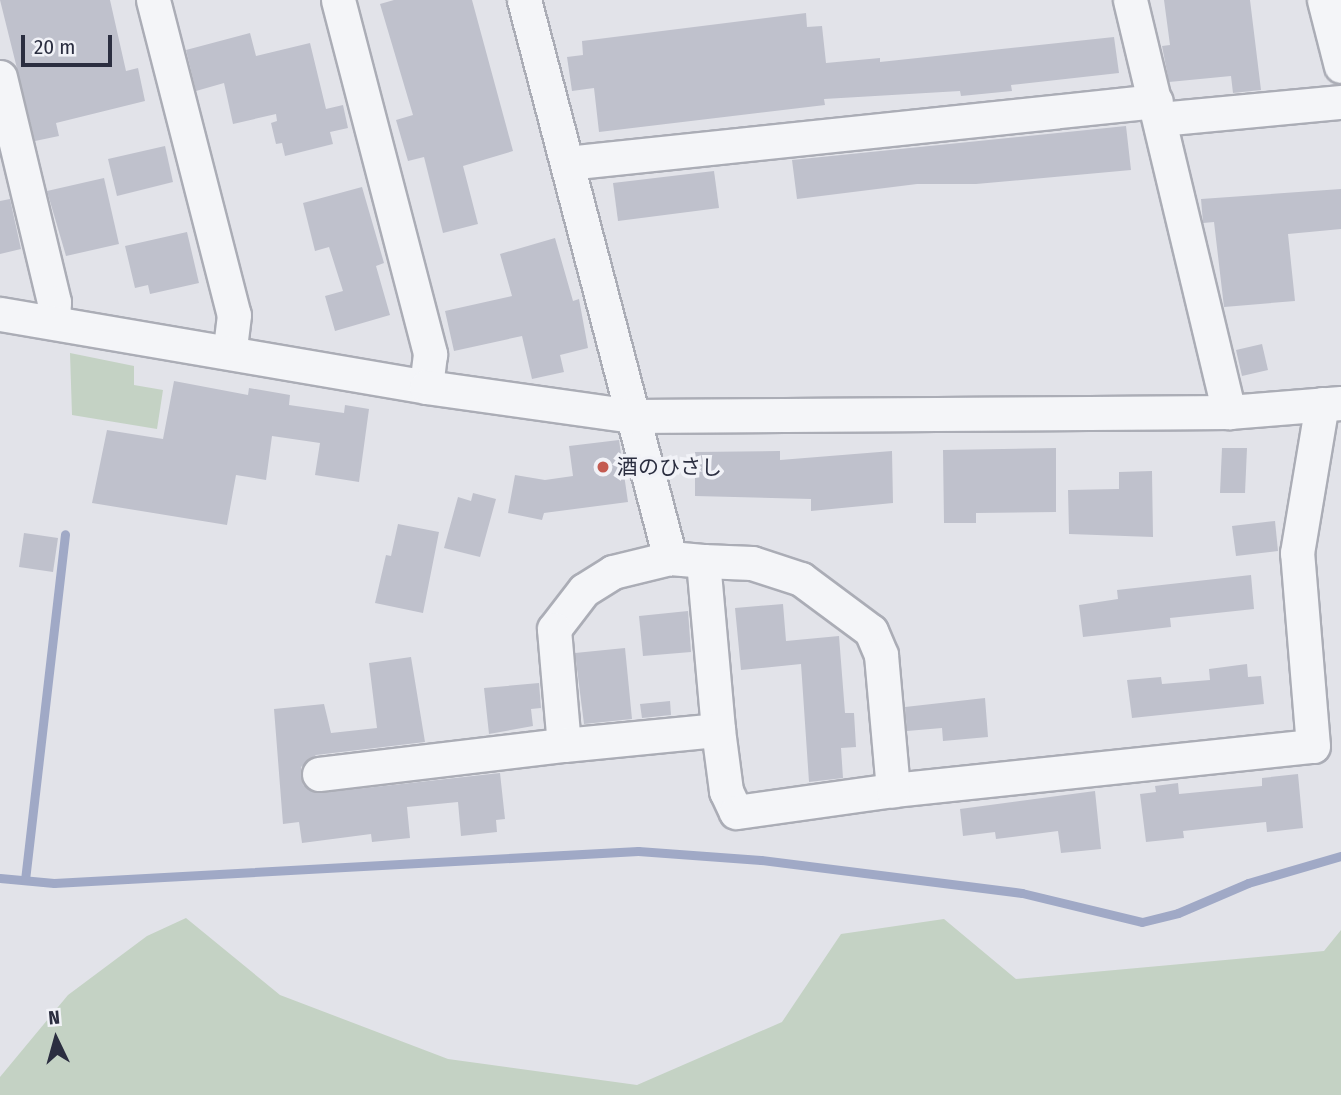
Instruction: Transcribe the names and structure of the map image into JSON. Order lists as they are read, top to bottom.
{
  "places": ["酒のひさし"],
  "scale_bar": "20 m",
  "north": "top"
}
